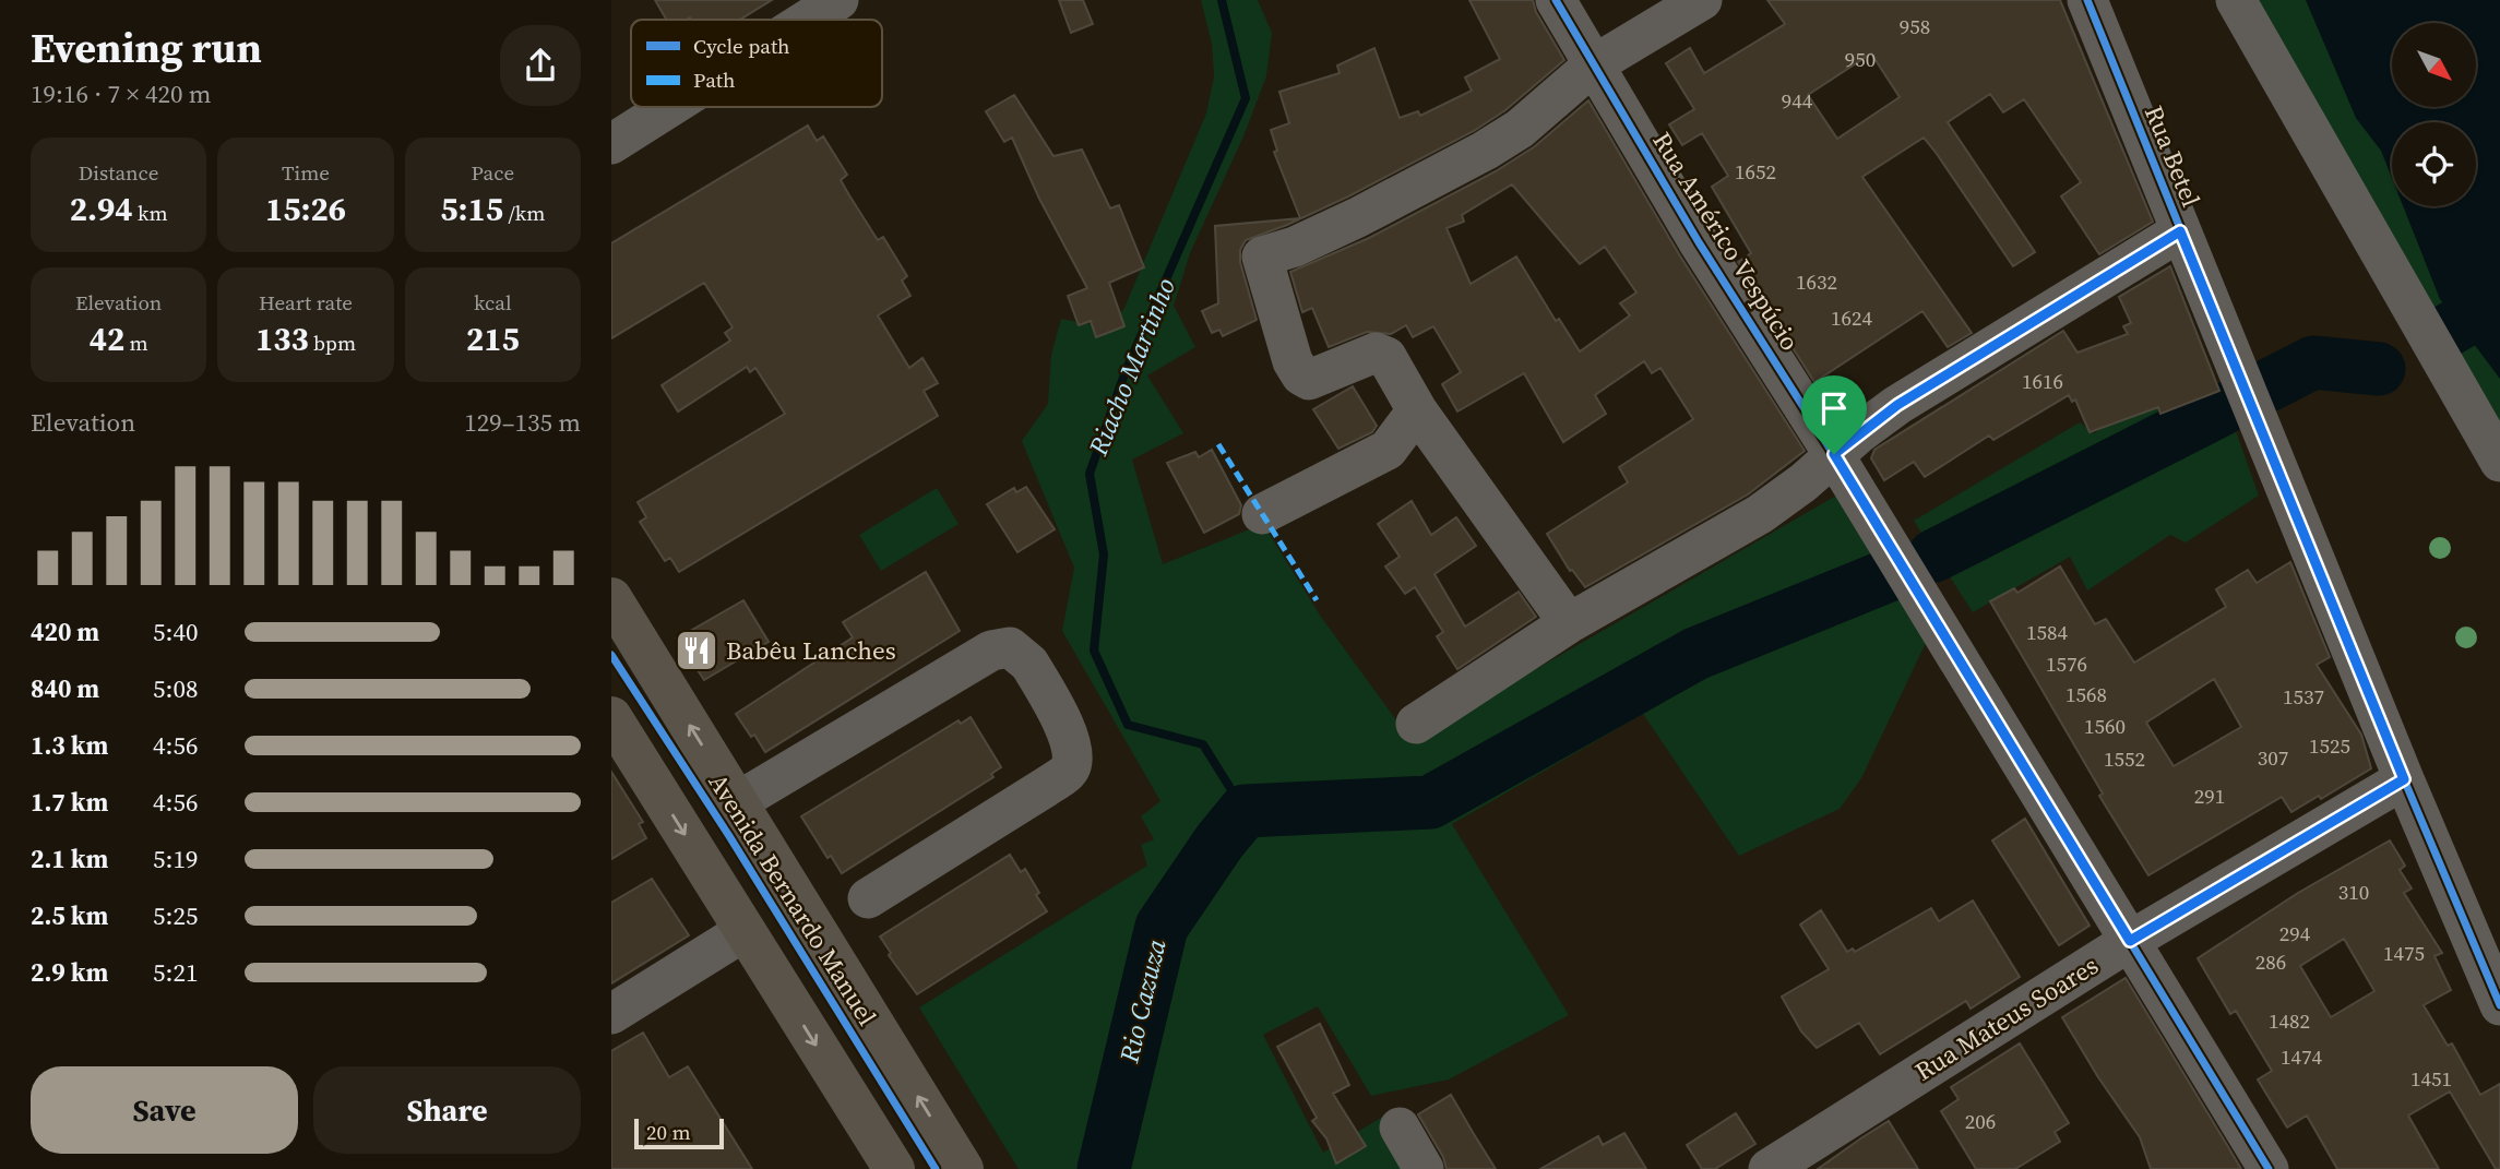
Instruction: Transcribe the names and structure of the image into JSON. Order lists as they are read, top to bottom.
{
  "streets": {
    "main road": ["Avenida Bernardo Manuel"],
    "street": ["Rua Betel", "Rua Américo Vespúcio", "Rua Mateus Soares"]
  },
  "crossings": [
    ["Rua Betel", "Rua Mateus Soares"],
    ["Rua Américo Vespúcio", "Rua Mateus Soares"]
  ],
  "water": ["Riacho Martinho", "Rio Cazuza"],
  "places": {
    "restaurant": ["Babêu Lanches"]
  },
  "house_numbers": [
    "958",
    "950",
    "944",
    "1652",
    "1632",
    "1624",
    "1616",
    "1584",
    "1576",
    "1568",
    "1537",
    "1560",
    "1525",
    "307",
    "1552",
    "291",
    "310",
    "294",
    "1475",
    "286",
    "1482",
    "1474",
    "1451",
    "206"
  ],
  "legend": ["Cycle path", "Path"],
  "scale_bar": "20 m",
  "north": "bottom right",
  "page": {
    "heading": ["Evening run", "19:16 · 7 × 420 m"],
    "stats": [
      ["Distance", "2.94 km"],
      ["Time", "15:26"],
      ["Pace", "5:15 /km"],
      ["Elevation", "42 m"],
      ["Heart rate", "133 bpm"],
      ["kcal", "215"]
    ],
    "chart": ["Elevation", "129–135 m"],
    "list": [
      {
        "name": "420 m",
        "note": "5:40"
      },
      {
        "name": "840 m",
        "note": "5:08"
      },
      {
        "name": "1.3 km",
        "note": "4:56"
      },
      {
        "name": "1.7 km",
        "note": "4:56"
      },
      {
        "name": "2.1 km",
        "note": "5:19"
      },
      {
        "name": "2.5 km",
        "note": "5:25"
      },
      {
        "name": "2.9 km",
        "note": "5:21"
      }
    ],
    "buttons": ["Save", "Share"],
    "scale": "20 m"
  }
}
